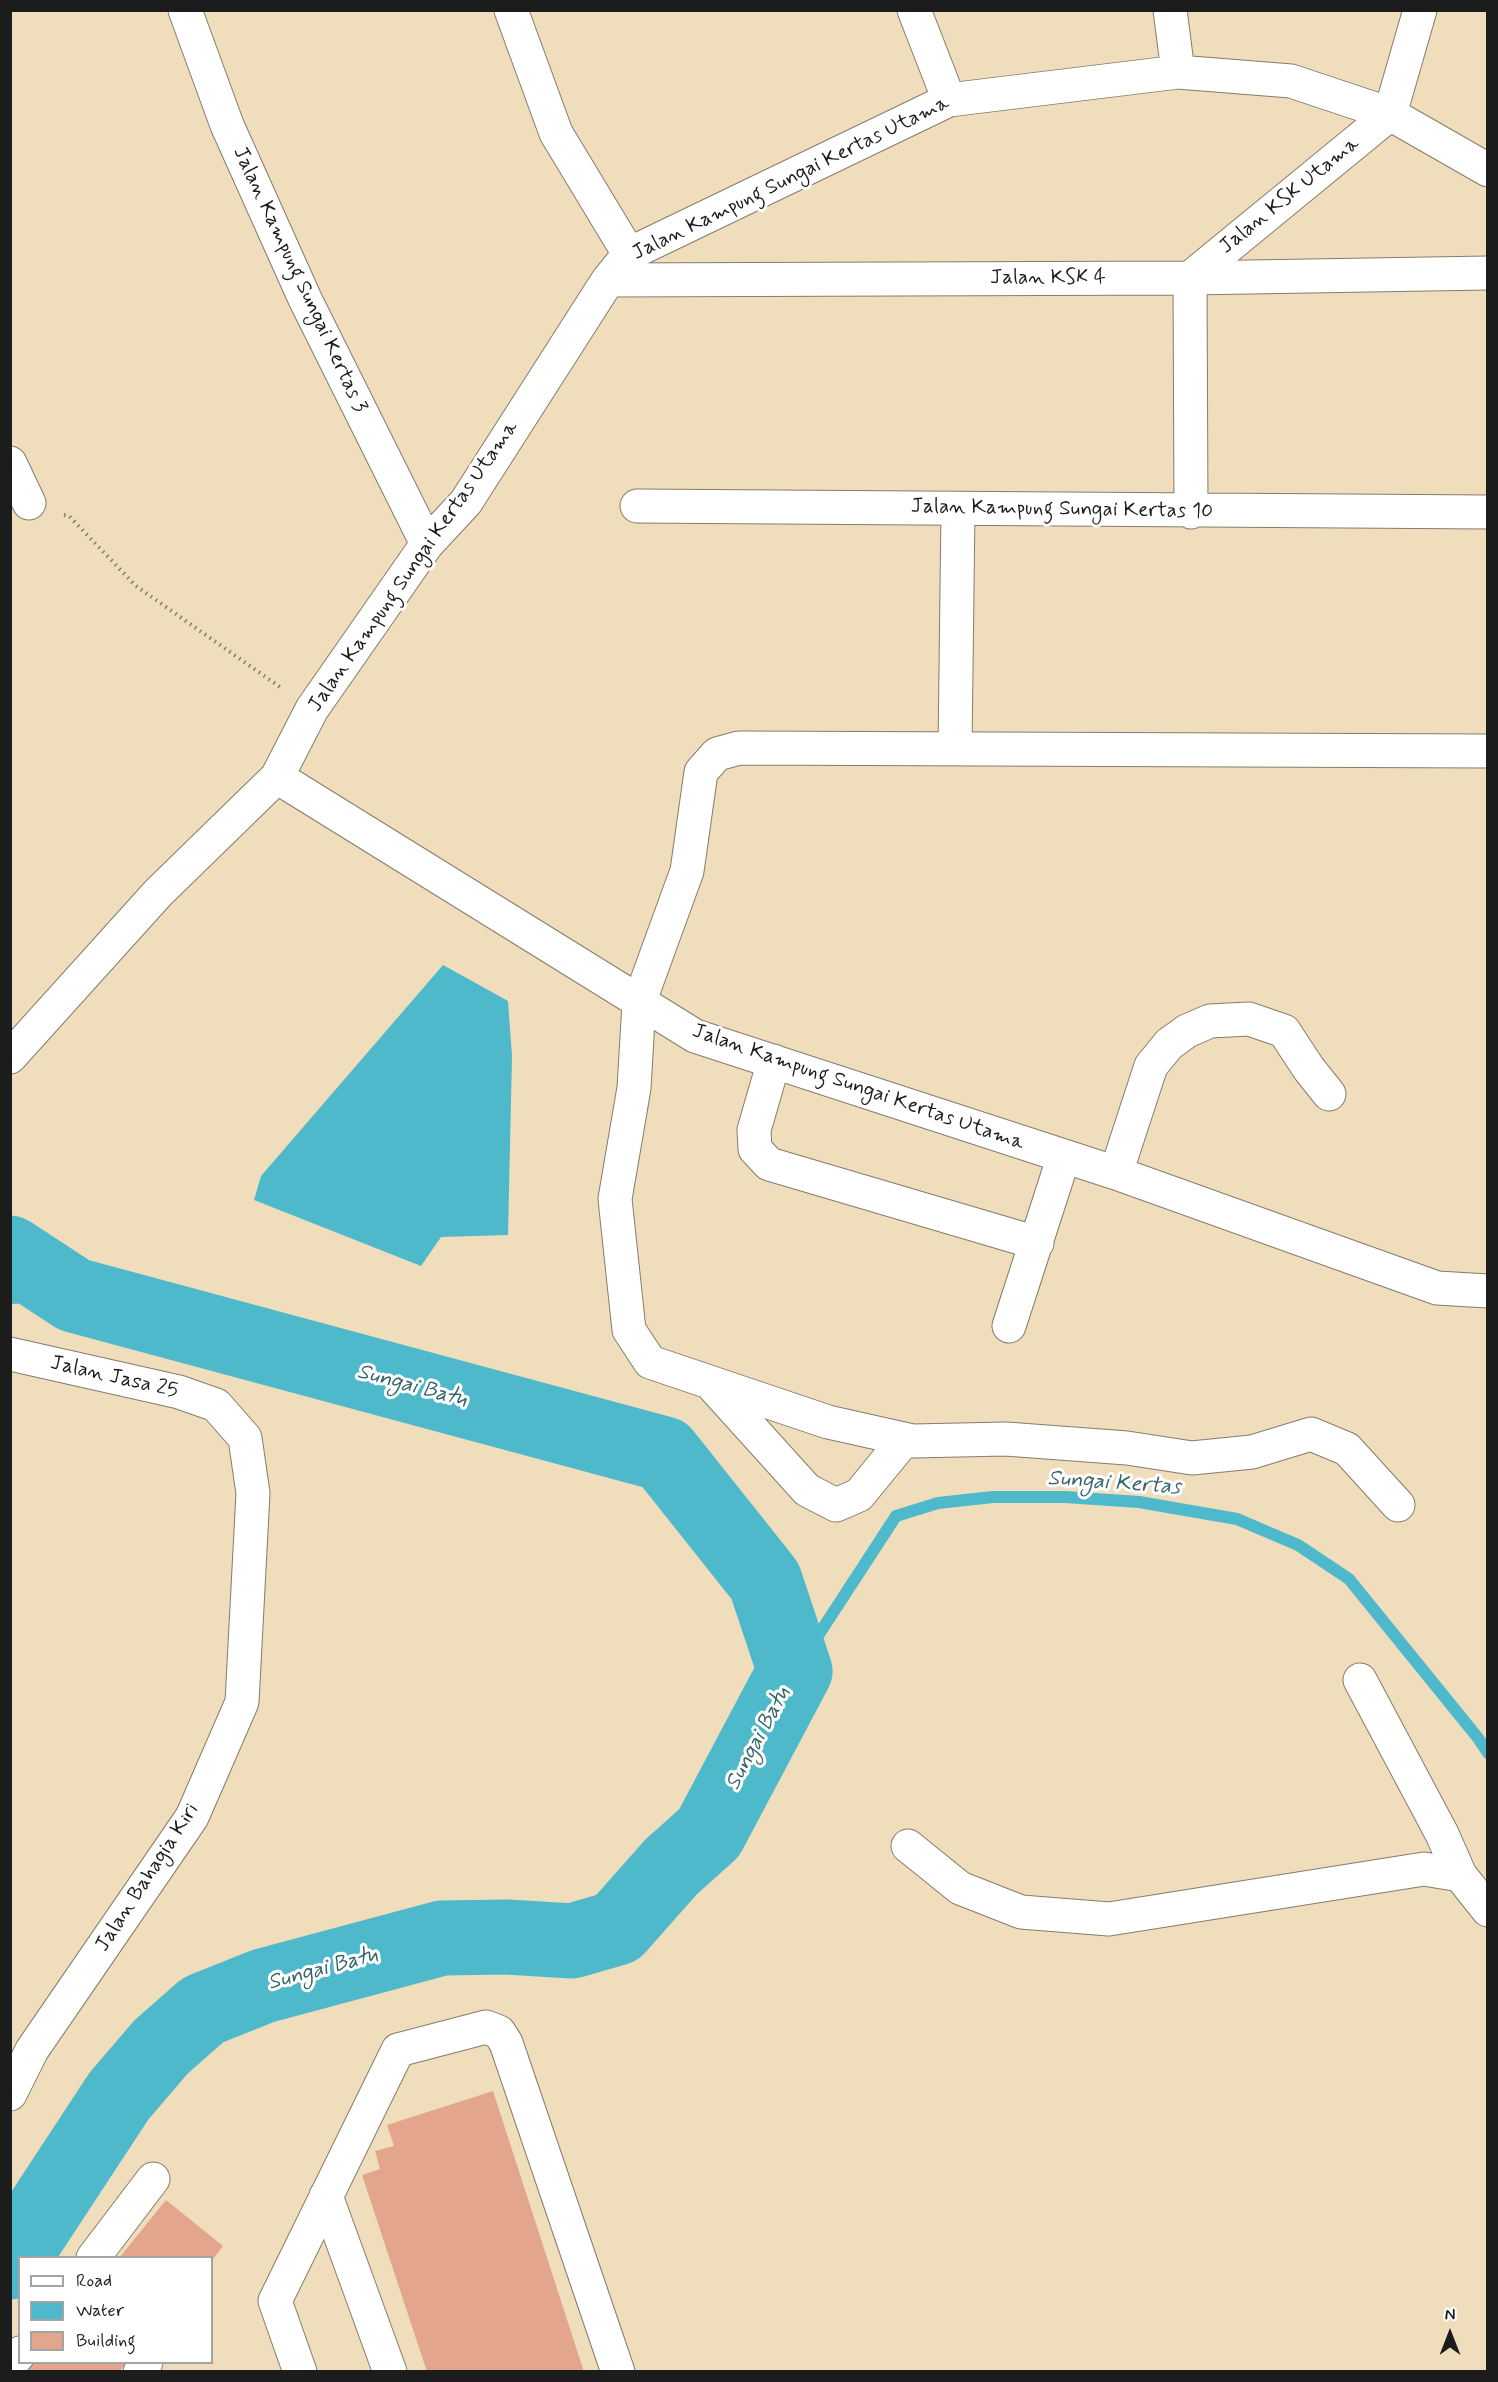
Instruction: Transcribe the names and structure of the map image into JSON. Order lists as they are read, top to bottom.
{
  "streets": {
    "street": [
      "Jalan Kampung Sungai Kertas Utama",
      "Jalan KSK Utama",
      "Jalan KSK 4",
      "Jalan Kampung Sungai Kertas 3",
      "Jalan Kampung Sungai Kertas 10",
      "Jalan Jasa 25",
      "Jalan Bahagia Kiri"
    ]
  },
  "crossings": [
    ["Jalan Kampung Sungai Kertas Utama", "Jalan KSK Utama"],
    ["Jalan Kampung Sungai Kertas Utama", "Jalan KSK 4"],
    ["Jalan Kampung Sungai Kertas Utama", "Jalan Kampung Sungai Kertas 3"],
    ["Jalan KSK Utama", "Jalan KSK 4"],
    ["Jalan Jasa 25", "Jalan Bahagia Kiri"]
  ],
  "water": ["Sungai Batu", "Sungai Kertas"],
  "legend": ["Road", "Water", "Building"],
  "north": "top"
}
